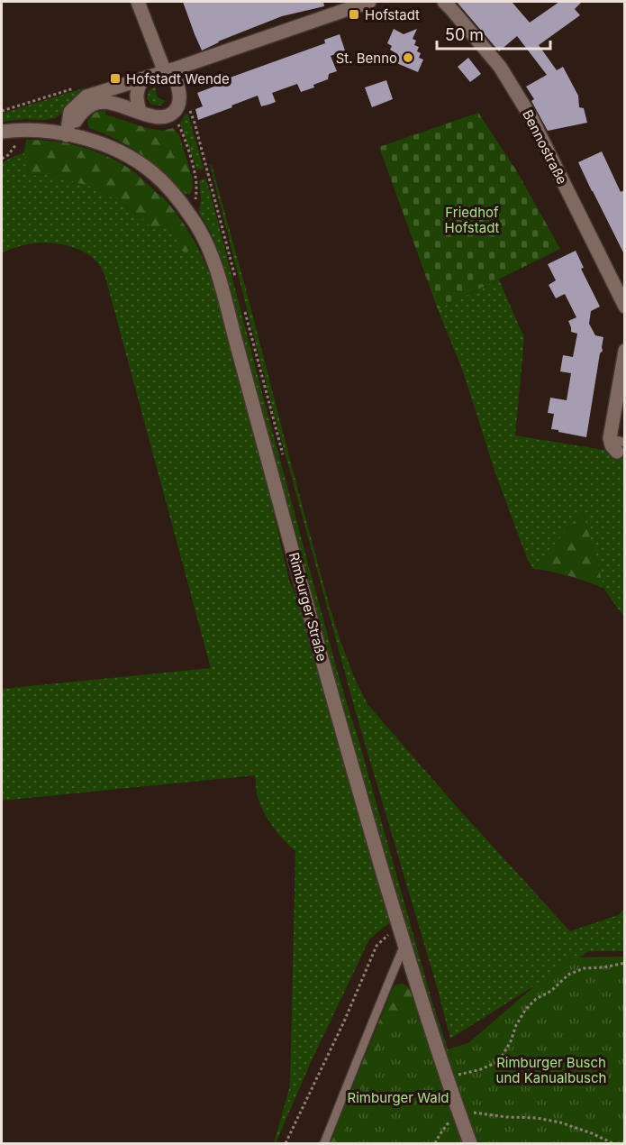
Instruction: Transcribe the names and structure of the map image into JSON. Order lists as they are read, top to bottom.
{
  "streets": {
    "street": ["Bennostraße", "Rimburger Straße"]
  },
  "parks": ["Friedhof Hofstadt", "Rimburger Busch und Kanualbusch", "Rimburger Wald"],
  "places": {
    "transit": ["Hofstadt", "Hofstadt Wende"],
    "other": ["St. Benno"]
  },
  "scale_bar": "50 m"
}
